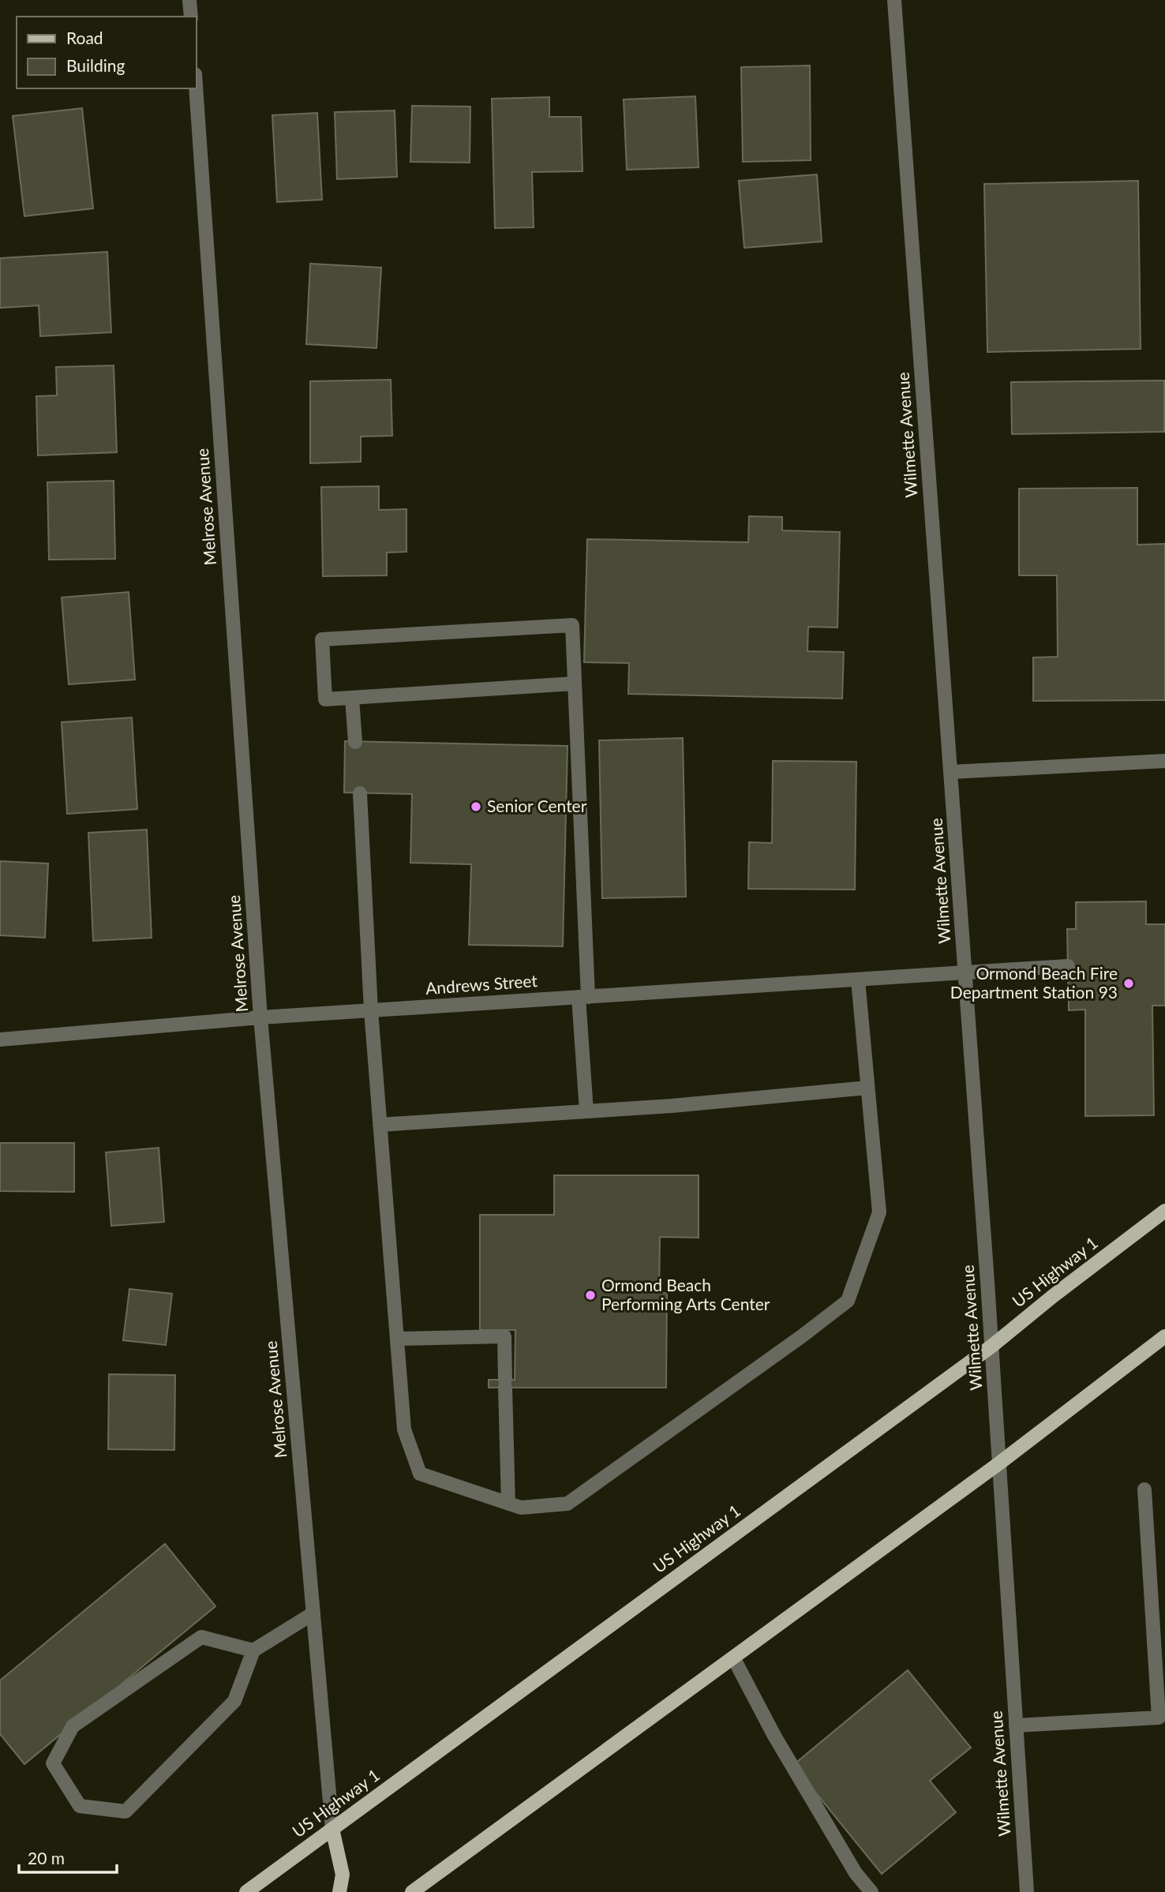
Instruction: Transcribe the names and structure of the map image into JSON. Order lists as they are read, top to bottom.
{
  "streets": {
    "main road": ["US Highway 1"],
    "street": ["Wilmette Avenue", "Melrose Avenue", "Andrews Street"]
  },
  "crossings": [
    ["Wilmette Avenue", "Andrews Street"],
    ["Wilmette Avenue", "US Highway 1"],
    ["Melrose Avenue", "Andrews Street"],
    ["Melrose Avenue", "US Highway 1"]
  ],
  "places": ["Senior Center", "Ormond Beach Fire Department Station 93", "Ormond Beach Performing Arts Center"],
  "legend": ["Road", "Building"],
  "scale_bar": "20 m"
}
